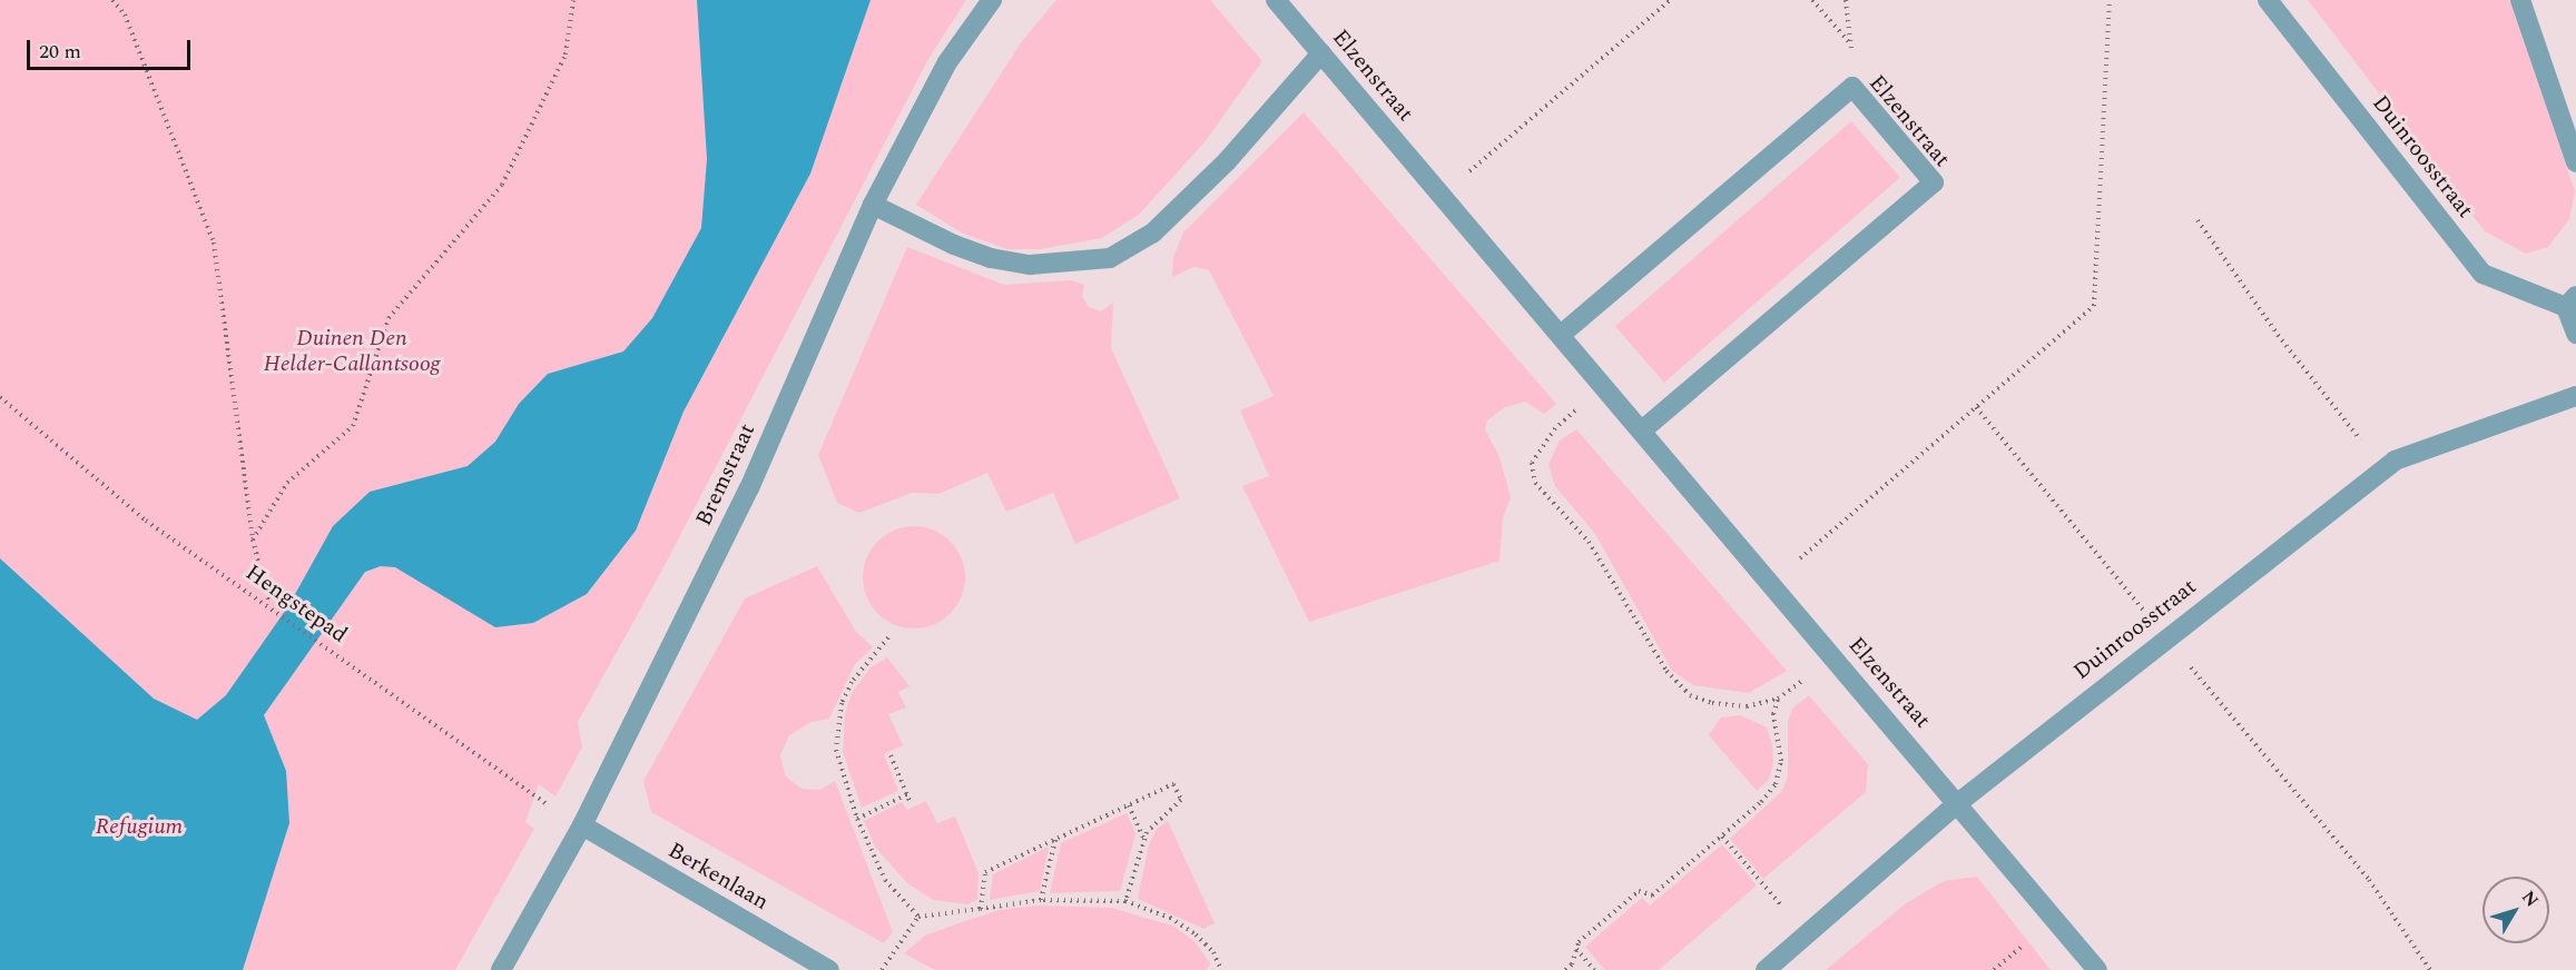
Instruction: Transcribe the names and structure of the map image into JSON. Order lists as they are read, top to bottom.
{
  "streets": {
    "street": [
      "Elzenstraat",
      "Duinroosstraat",
      "Bremstraat",
      "Berkenlaan"
    ],
    "path": ["Hengstepad"]
  },
  "crossings": [
    ["Elzenstraat", "Duinroosstraat"],
    ["Bremstraat", "Hengstepad"],
    ["Bremstraat", "Berkenlaan"],
    ["Hengstepad", "Berkenlaan"]
  ],
  "parks": ["Duinen Den Helder-Callantsoog", "Refugium"],
  "scale_bar": "20 m",
  "north": "top right"
}
